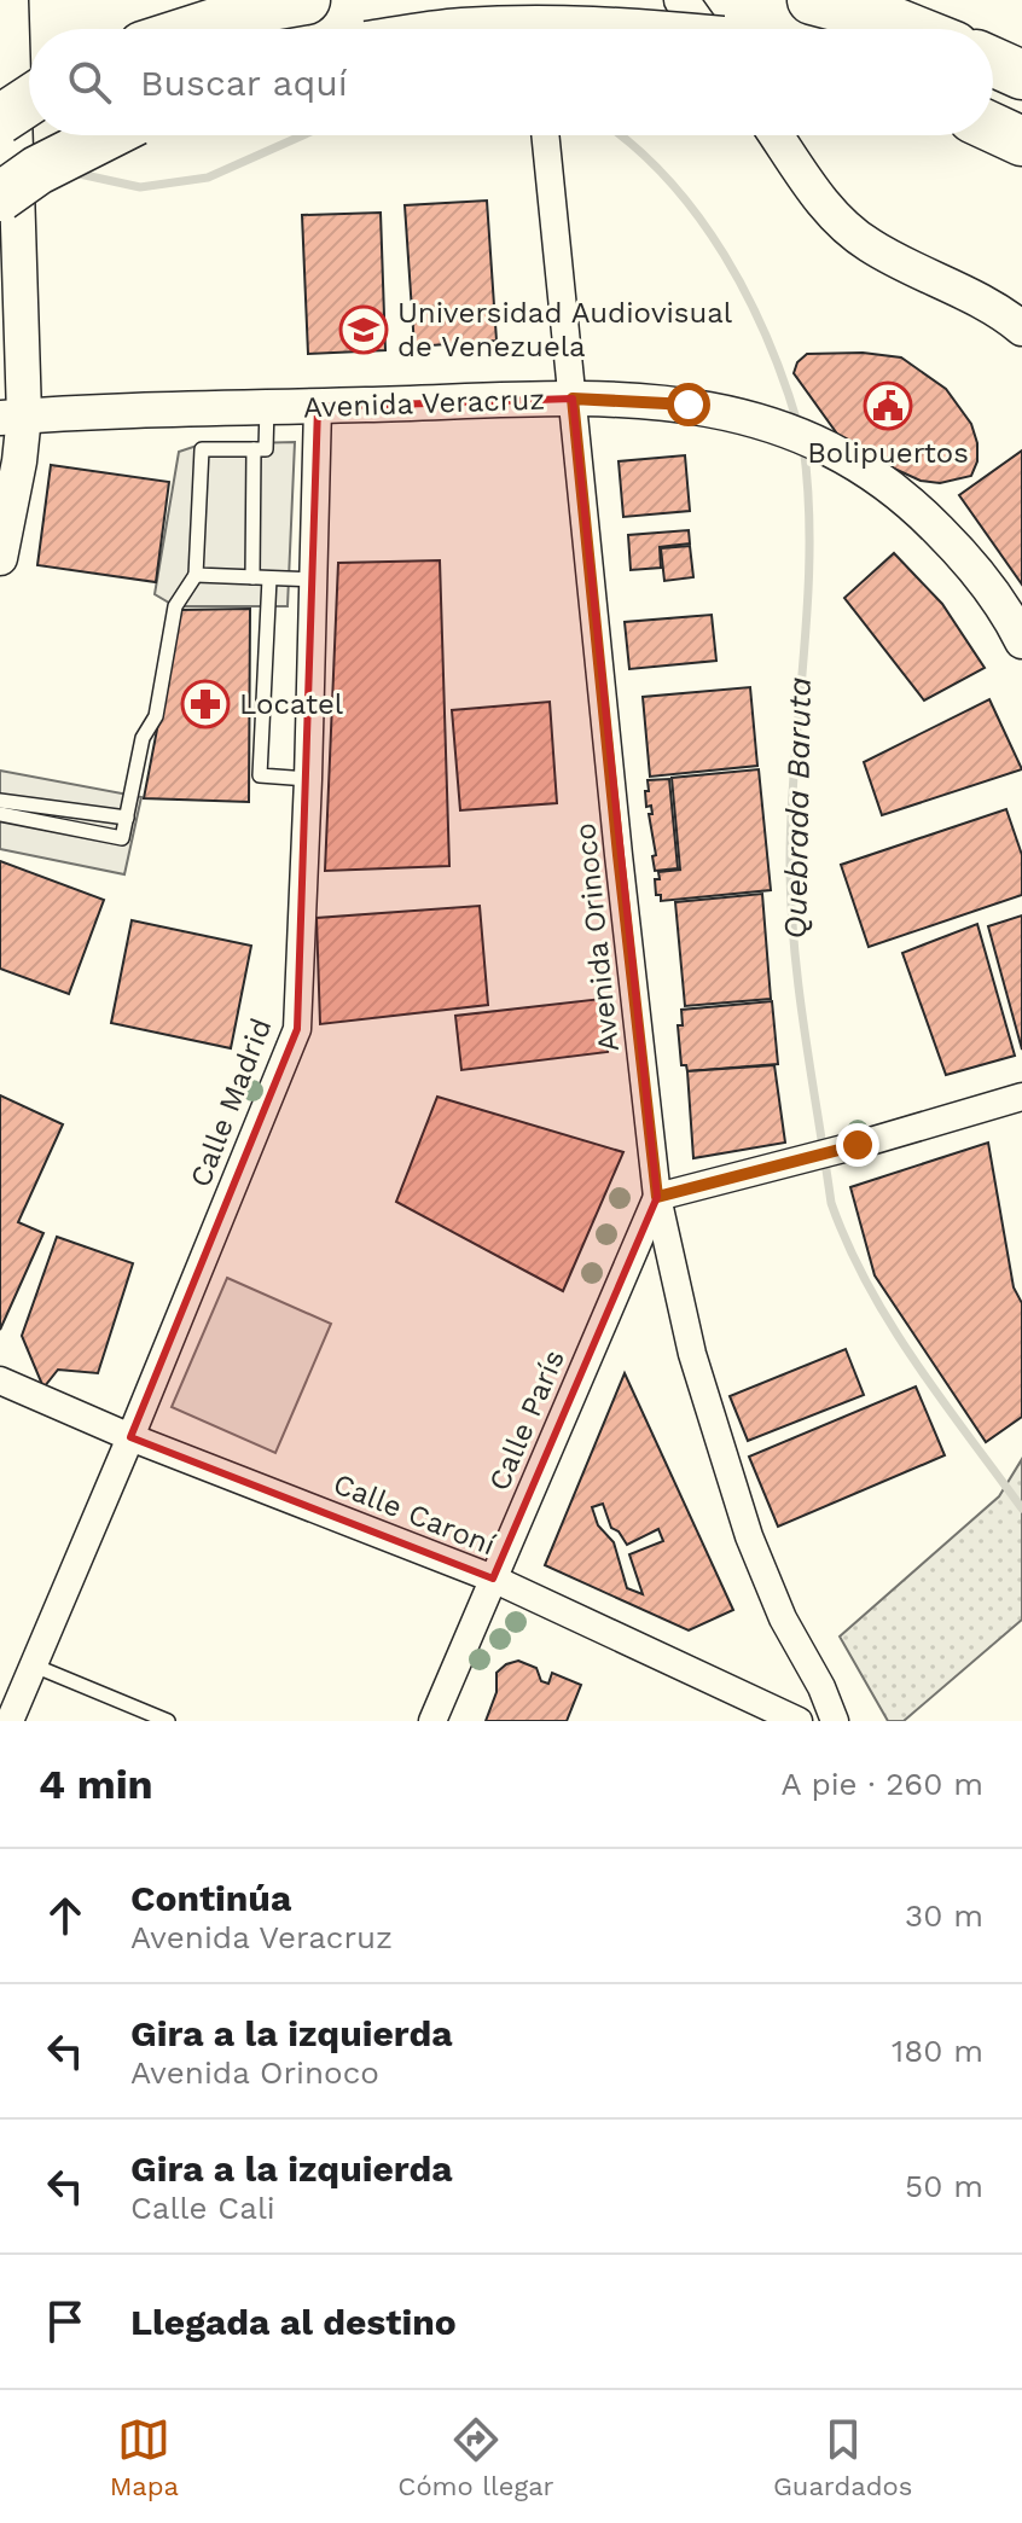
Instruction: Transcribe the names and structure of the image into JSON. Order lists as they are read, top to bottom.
{
  "streets": {
    "street": [
      "Avenida Veracruz",
      "Avenida Orinoco",
      "Calle Madrid",
      "Calle París",
      "Calle Caroní"
    ]
  },
  "crossings": [
    ["Avenida Veracruz", "Avenida Orinoco"],
    ["Avenida Veracruz", "Calle Madrid"],
    ["Avenida Orinoco", "Calle París"],
    ["Calle Madrid", "Calle Caroní"],
    ["Calle París", "Calle Caroní"]
  ],
  "water": ["Quebrada Baruta"],
  "places": {
    "school or university": ["Universidad Audiovisual de Venezuela"],
    "public building": ["Bolipuertos"],
    "pharmacy": ["Locatel"]
  },
  "page": {
    "search": "Buscar aquí",
    "heading": ["4 min", "A pie · 260 m"],
    "list": [
      ["Continúa", "Avenida Veracruz", "30 m"],
      ["Gira a la izquierda", "Avenida Orinoco", "180 m"],
      ["Gira a la izquierda", "Calle Cali", "50 m"],
      "Llegada al destino"
    ],
    "nav": ["Mapa", "Cómo llegar", "Guardados"]
  }
}
